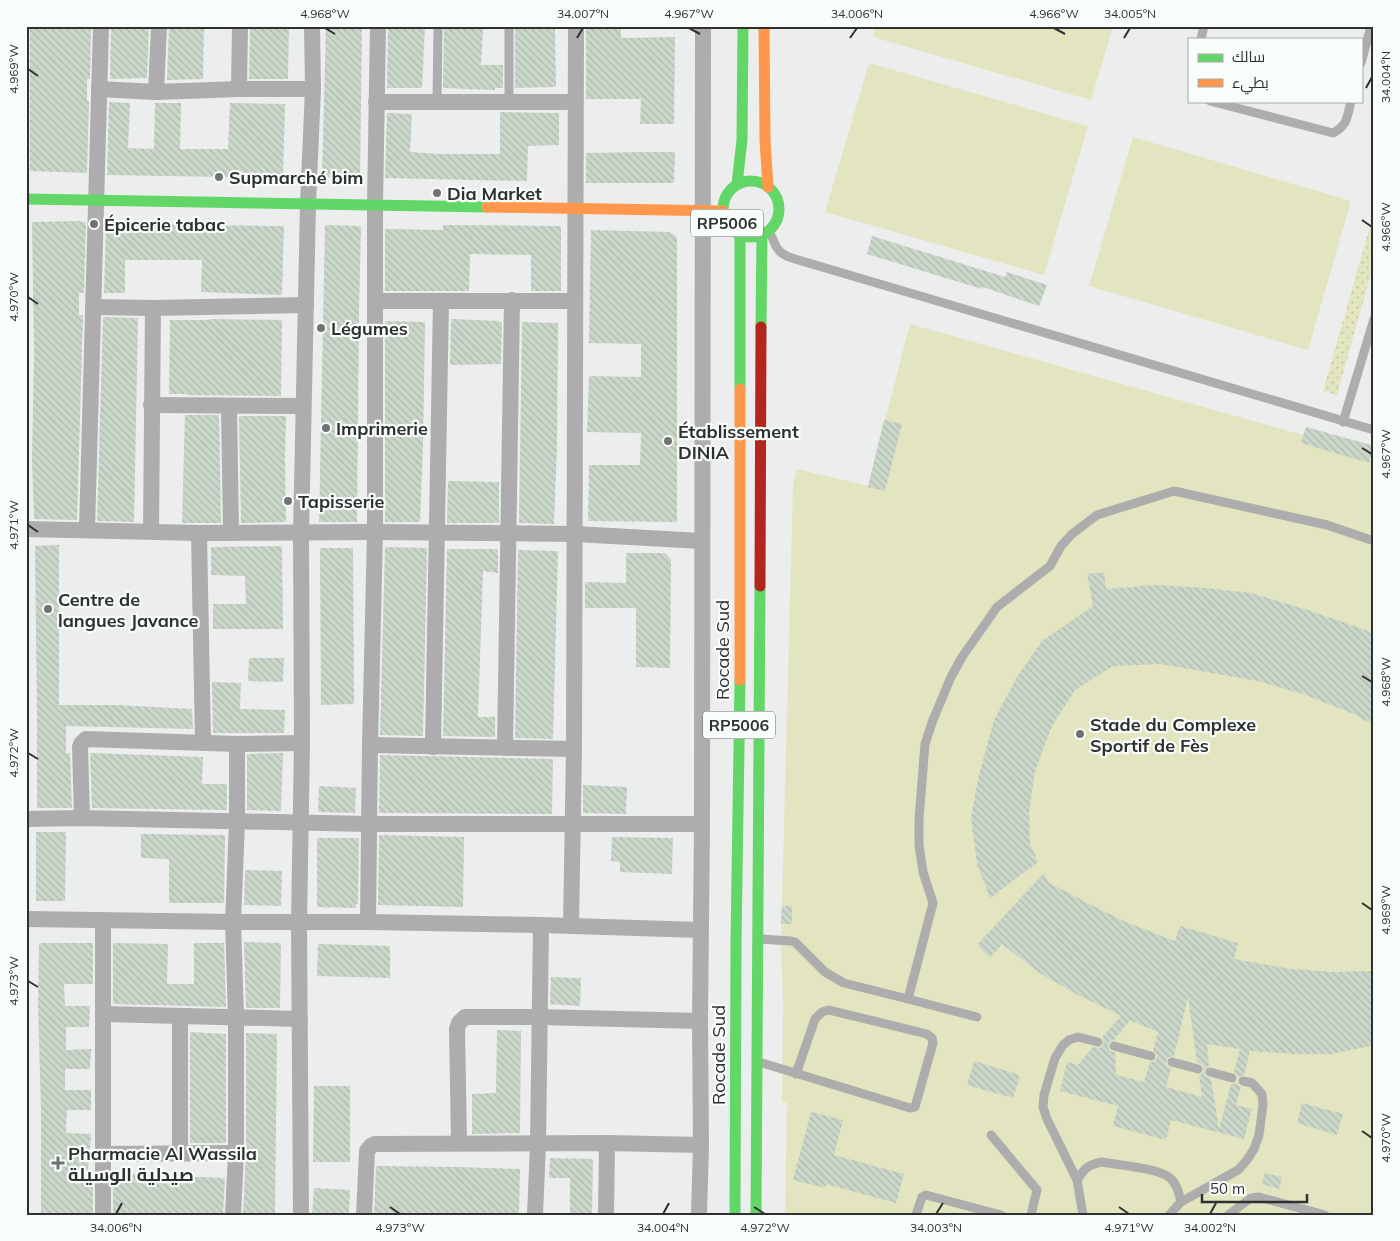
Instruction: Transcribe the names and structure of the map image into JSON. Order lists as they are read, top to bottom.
{
  "streets": {
    "main road": ["RP5006", "Rocade Sud"]
  },
  "crossings": [
    ["RP5006", "Rocade Sud"]
  ],
  "places": {
    "other": [
      "Supmarché bim",
      "Dia Market",
      "Épicerie tabac",
      "Légumes",
      "Imprimerie",
      "Établissement DINIA",
      "Tapisserie",
      "Centre de langues Javance",
      "Stade du Complexe Sportif de Fès"
    ],
    "health": ["Pharmacie Al Wassila صيدلية الوسيلة"]
  },
  "legend": ["سالك", "بطيء"],
  "scale_bar": "50 m",
  "coordinates": [
    "4.968°W",
    "34.007°N",
    "4.967°W",
    "34.006°N",
    "4.966°W",
    "34.005°N",
    "4.969°W",
    "34.004°N",
    "4.970°W",
    "4.971°W",
    "4.972°W",
    "4.973°W",
    "34.003°N",
    "34.002°N"
  ]
}
